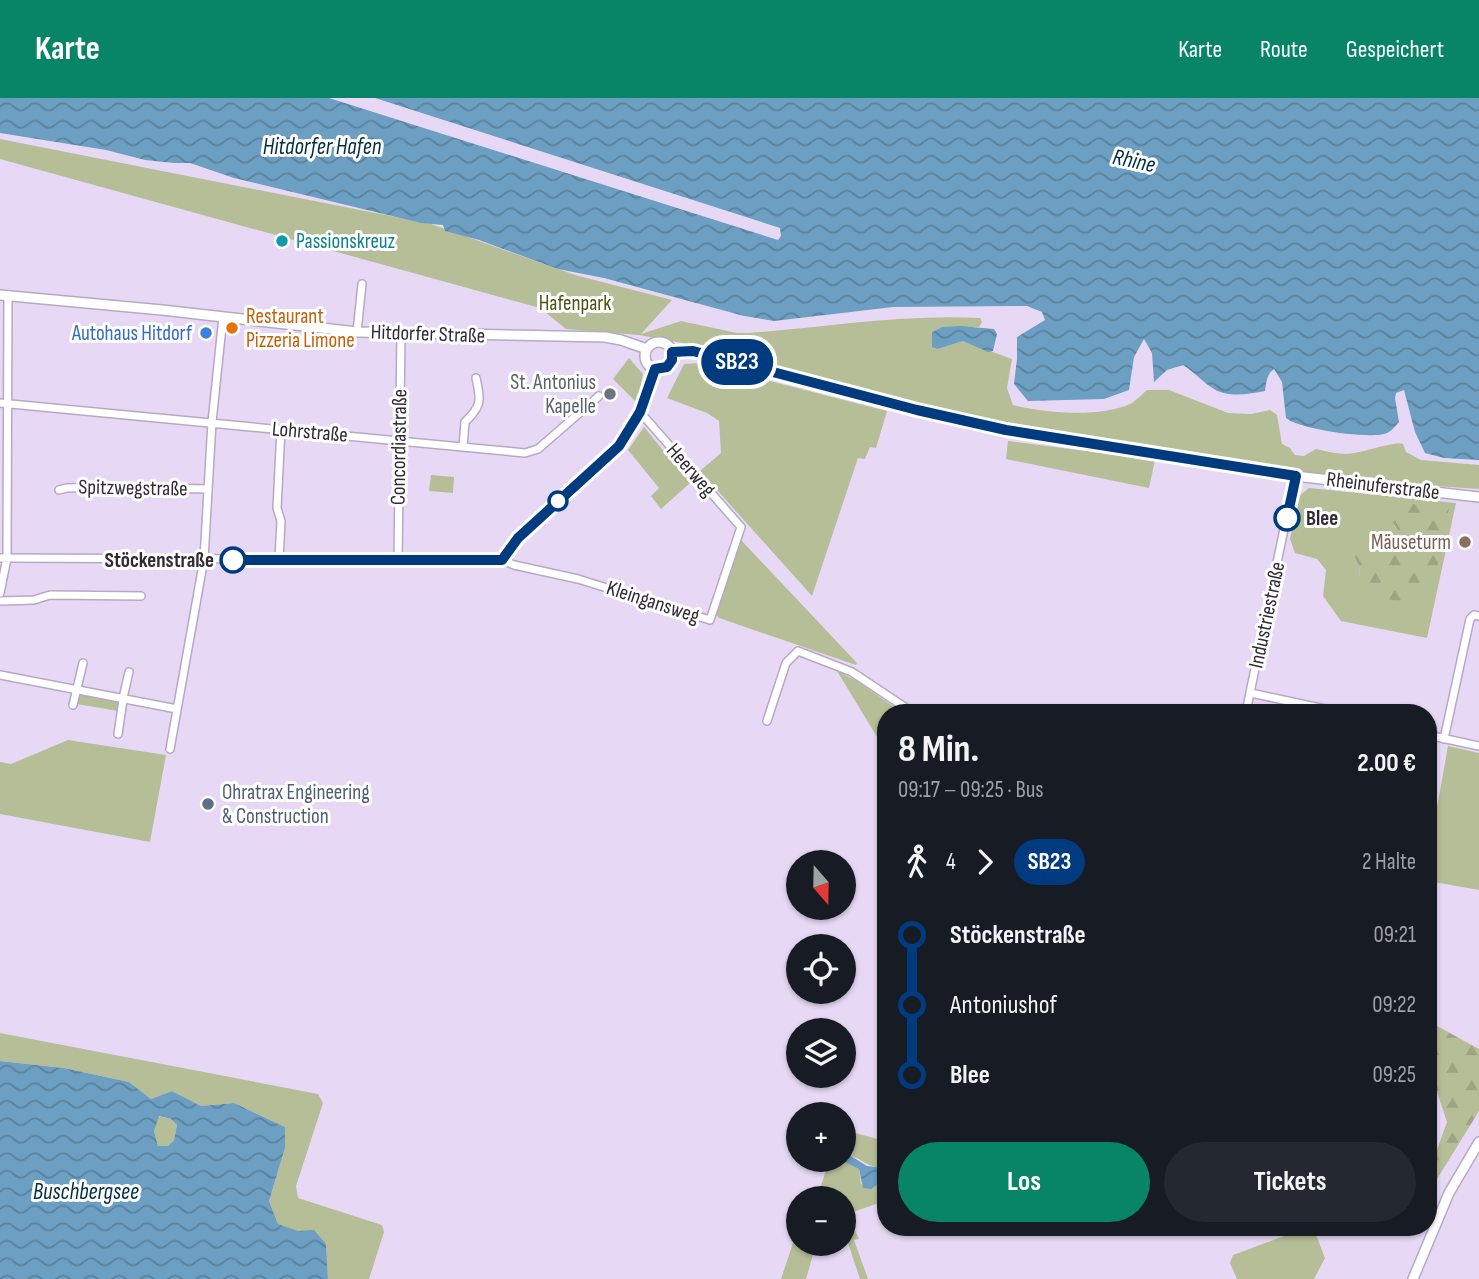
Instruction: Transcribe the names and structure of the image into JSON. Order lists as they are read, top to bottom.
{
  "streets": {
    "street": [
      "Hitdorfer Straße",
      "Lohrstraße",
      "Concordiastraße",
      "Heerweg",
      "Rheinuferstraße",
      "Spitzwegstraße",
      "Kleingansweg",
      "Industriestraße"
    ]
  },
  "crossings": [
    ["Hitdorfer Straße", "Concordiastraße"],
    ["Hitdorfer Straße", "Rheinuferstraße"],
    ["Lohrstraße", "Concordiastraße"],
    ["Heerweg", "Kleingansweg"],
    ["Rheinuferstraße", "Industriestraße"]
  ],
  "water": ["Hitdorfer Hafen", "Rhine", "Buschbergsee"],
  "parks": ["Hafenpark"],
  "places": [
    "Passionskreuz",
    "Restaurant Pizzeria Limone",
    "Autohaus Hitdorf",
    "St. Antonius Kapelle",
    "Blee",
    "Mäuseturm",
    "Stöckenstraße",
    "Ohratrax Engineering & Construction"
  ],
  "lines": ["bus line SB23"],
  "north": "bottom",
  "page": {
    "header": "Karte",
    "nav": ["Karte", "Route", "Gespeichert"],
    "on_map": "SB23",
    "heading": ["8 Min.", "09:17 – 09:25 · Bus", "2.00 €"],
    "legs": ["4", "SB23", "2 Halte"],
    "map_buttons": ["+", "−"],
    "list": [
      {
        "name": "Stöckenstraße",
        "value": "09:21"
      },
      {
        "name": "Antoniushof",
        "value": "09:22"
      },
      {
        "name": "Blee",
        "value": "09:25"
      }
    ],
    "buttons": ["Los", "Tickets"]
  }
}
